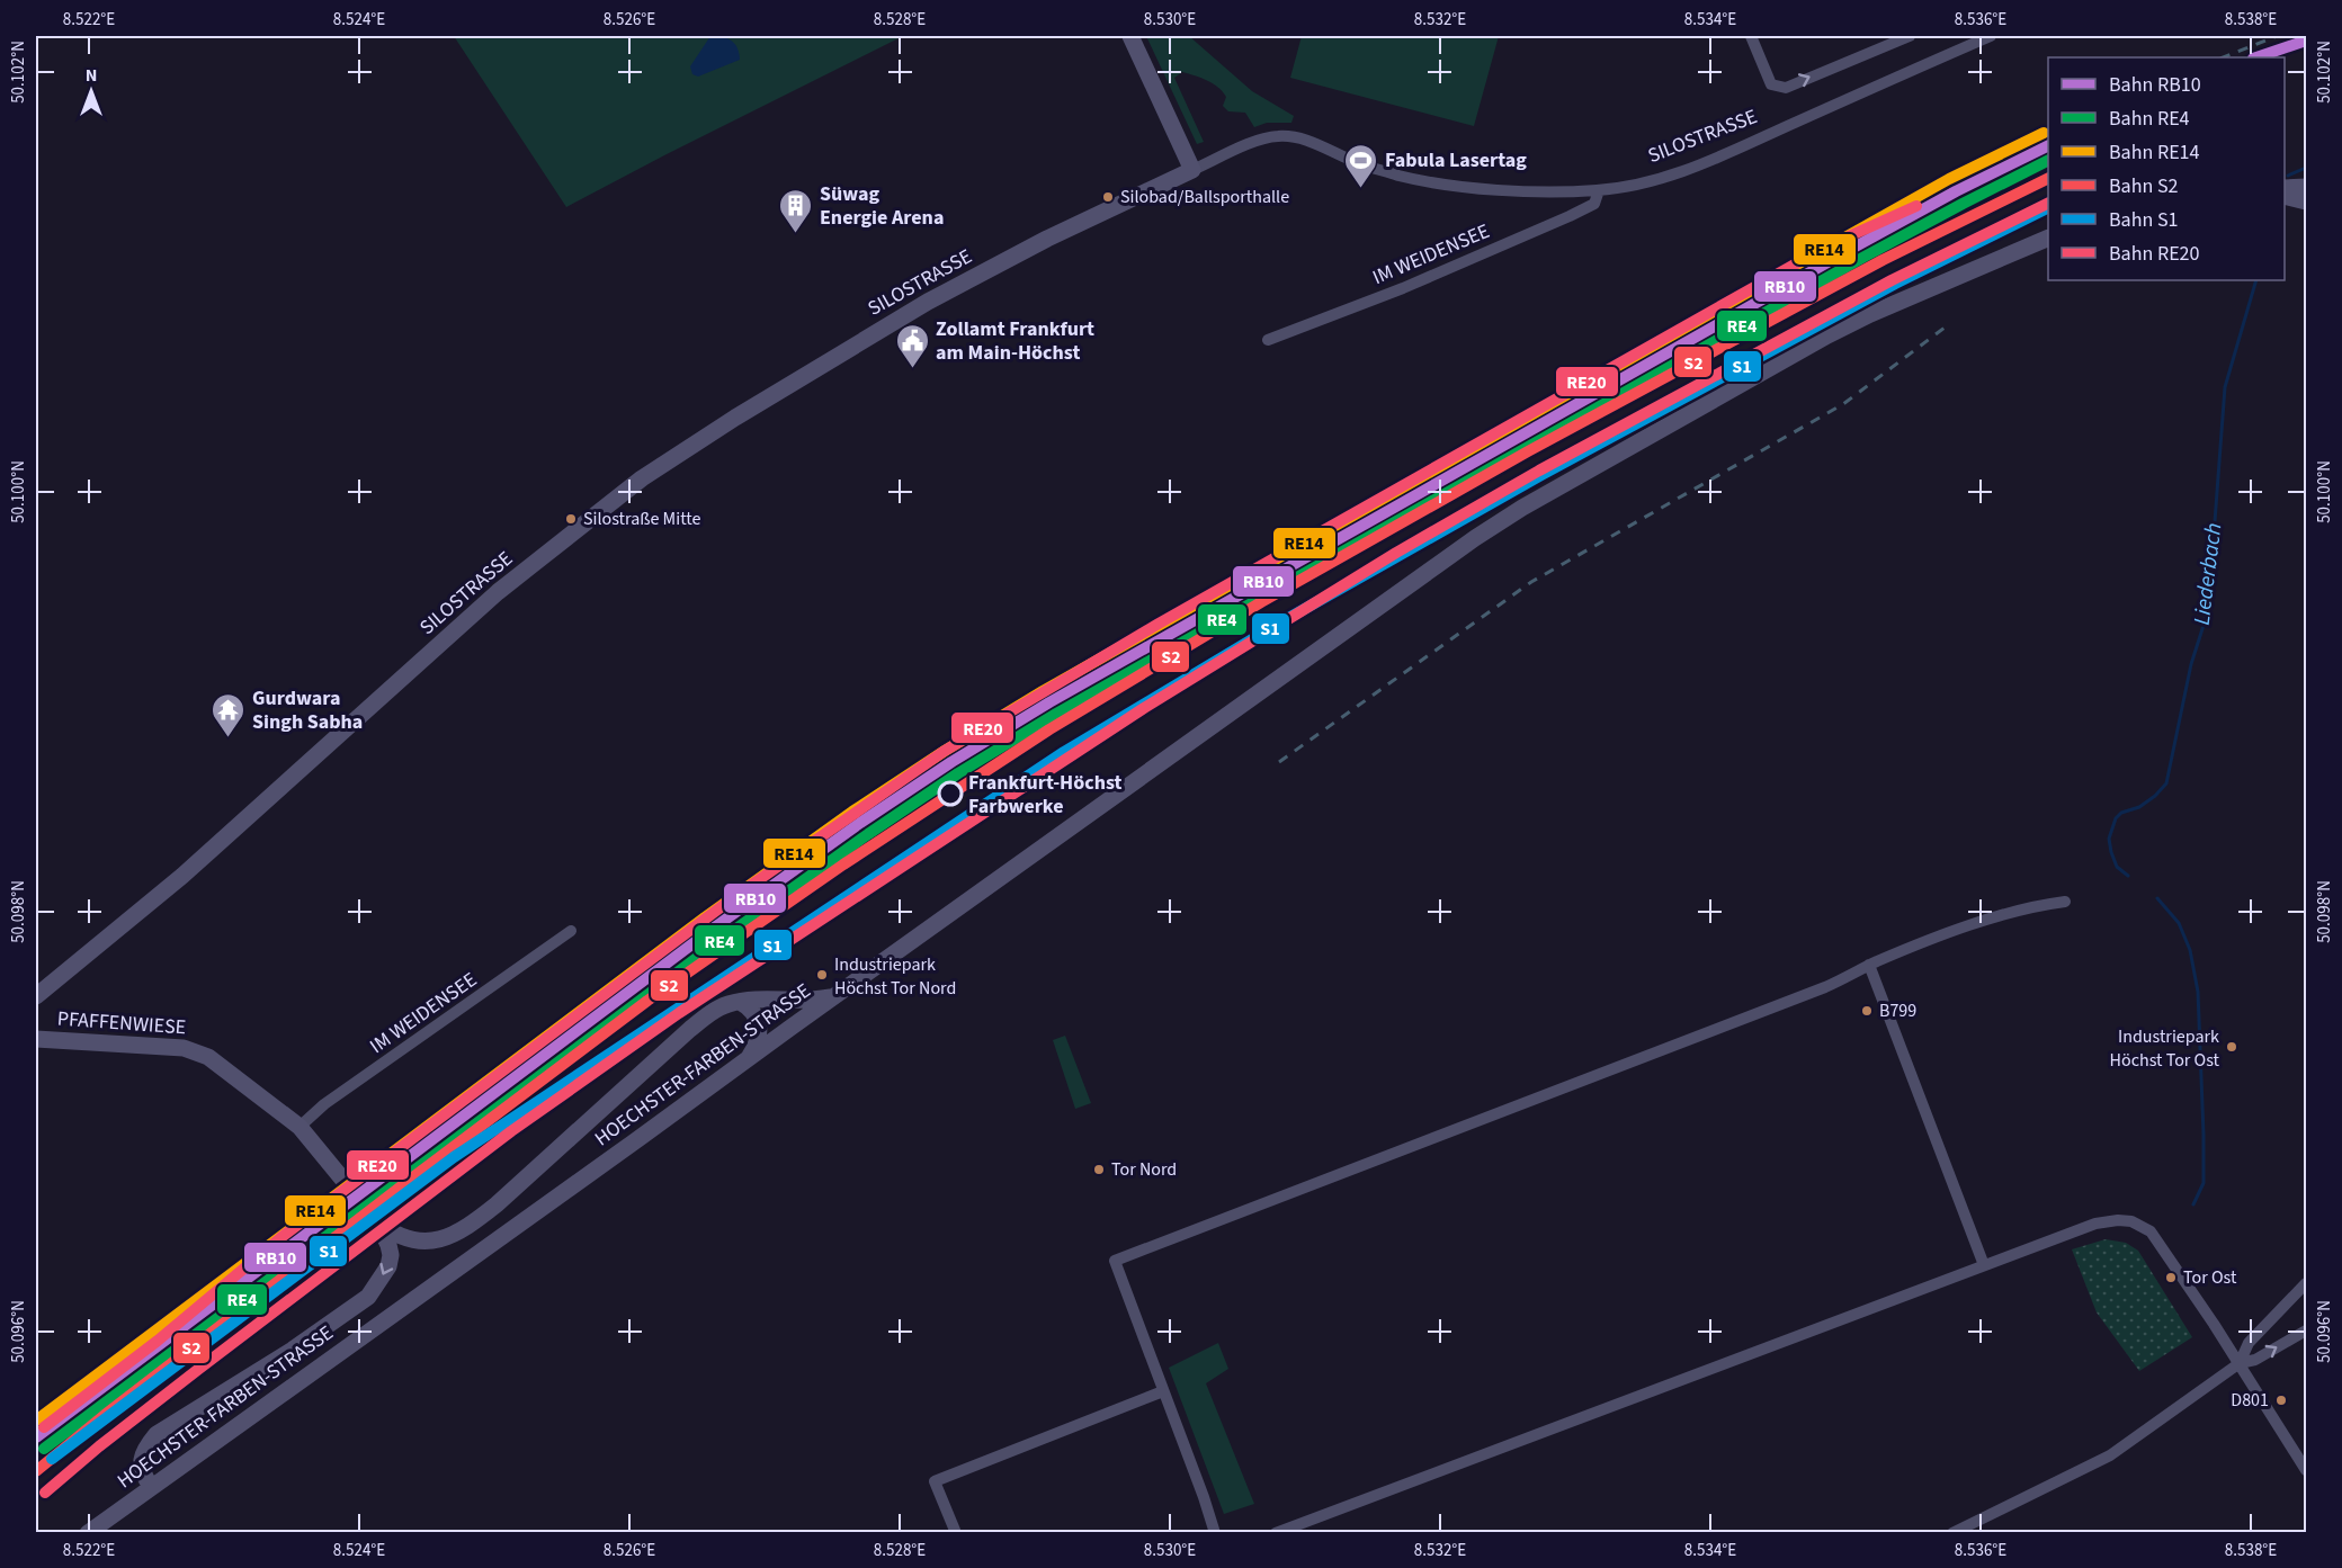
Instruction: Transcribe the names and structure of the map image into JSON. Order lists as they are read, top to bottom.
{
  "streets": {
    "main road": ["SILOSTRASSE", "PFAFFENWIESE", "HOECHSTER-FARBEN-STRASSE"],
    "street": ["IM WEIDENSEE"]
  },
  "crossings": [
    ["SILOSTRASSE", "IM WEIDENSEE"],
    ["IM WEIDENSEE", "PFAFFENWIESE"]
  ],
  "water": ["Liederbach"],
  "places": {
    "sports": ["Fabula Lasertag"],
    "other": [
      "Silobad/Ballsporthalle",
      "Silostraße Mitte",
      "Frankfurt-Höchst Farbwerke",
      "Industriepark Höchst Tor Nord",
      "B799",
      "Industriepark Höchst Tor Ost",
      "Tor Nord",
      "Tor Ost",
      "D801"
    ],
    "building": ["Süwag Energie Arena"],
    "public building": ["Zollamt Frankfurt am Main-Höchst"],
    "temple": ["Gurdwara Singh Sabha"]
  },
  "lines": [
    "rail line RB10",
    "rail line RE14",
    "rail line RE4",
    "rail line S2",
    "rail line RE20",
    "rail line S1"
  ],
  "legend": [
    "Bahn RB10",
    "Bahn RE4",
    "Bahn RE14",
    "Bahn S2",
    "Bahn S1",
    "Bahn RE20"
  ],
  "north": "top",
  "coordinates": [
    "8.522°E",
    "8.524°E",
    "8.526°E",
    "8.528°E",
    "8.530°E",
    "8.532°E",
    "8.534°E",
    "8.536°E",
    "8.538°E",
    "50.102°N",
    "50.100°N",
    "50.098°N",
    "50.096°N"
  ]
}
